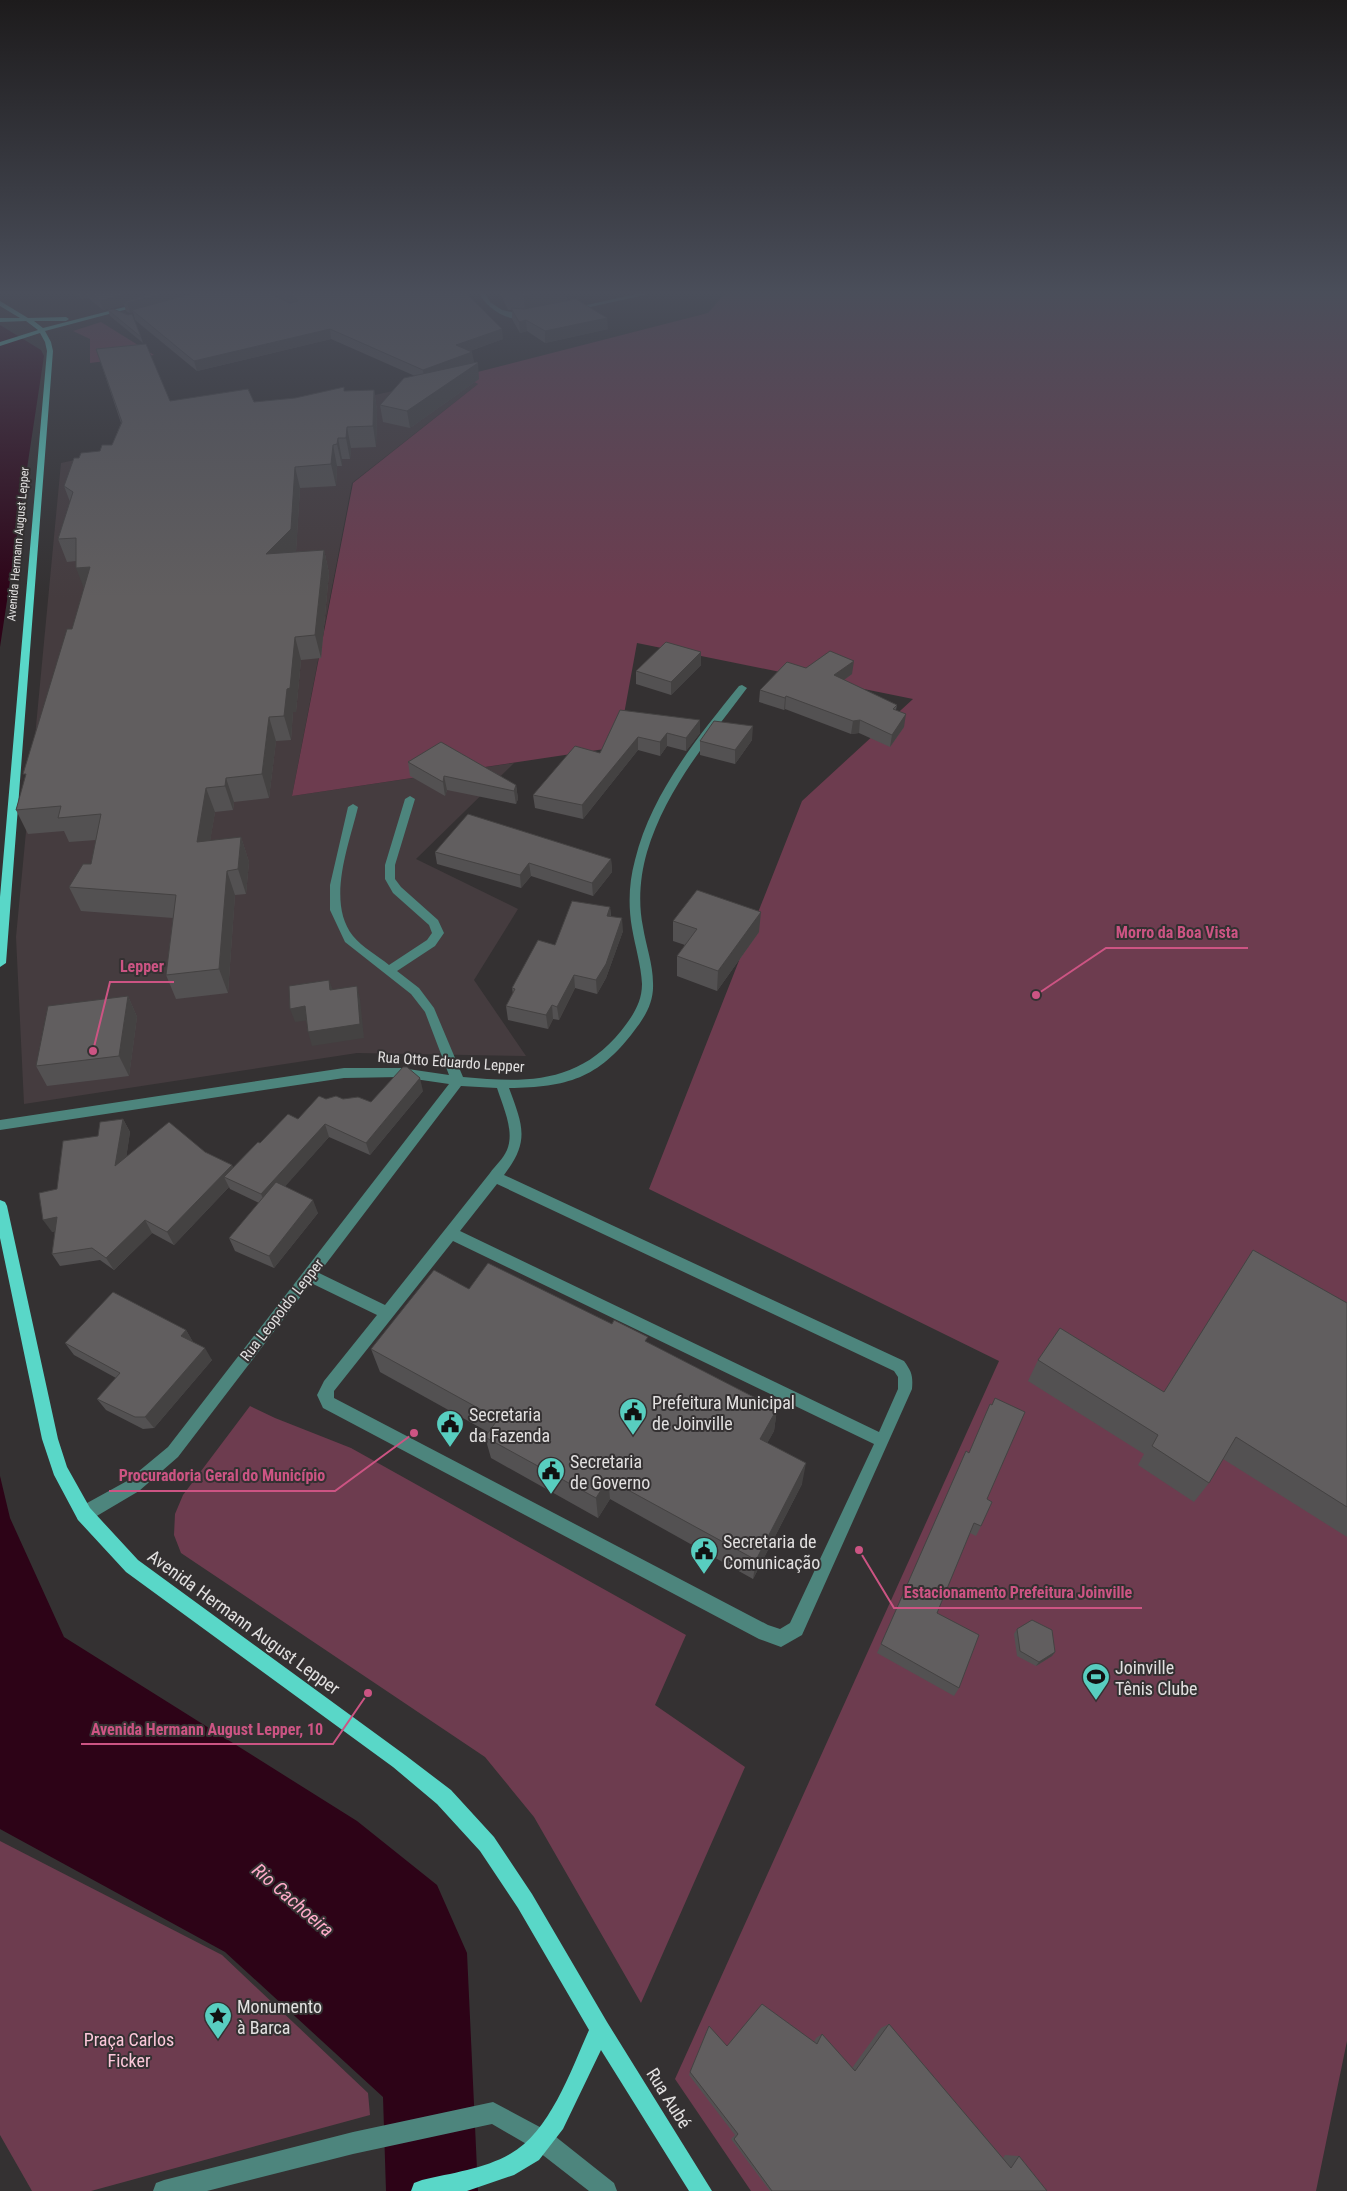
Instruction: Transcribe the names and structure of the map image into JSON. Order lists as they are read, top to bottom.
{
  "streets": {
    "main road": ["Avenida Hermann August Lepper", "Rua Aubé"],
    "street": ["Rua Otto Eduardo Lepper", "Rua Leopoldo Lepper"]
  },
  "crossings": [
    ["Avenida Hermann August Lepper", "Rua Leopoldo Lepper"],
    ["Avenida Hermann August Lepper", "Rua Aubé"],
    ["Rua Otto Eduardo Lepper", "Rua Leopoldo Lepper"]
  ],
  "water": ["Rio Cachoeira"],
  "parks": ["Praça Carlos Ficker"],
  "places": {
    "other": [
      "Morro da Boa Vista",
      "Lepper",
      "Procuradoria Geral do Município",
      "Estacionamento Prefeitura Joinville",
      "Avenida Hermann August Lepper, 10"
    ],
    "public building": [
      "Prefeitura Municipal de Joinville",
      "Secretaria da Fazenda",
      "Secretaria de Governo",
      "Secretaria de Comunicação"
    ],
    "sports": ["Joinville Tênis Clube"],
    "place": ["Monumento à Barca"]
  }
}
